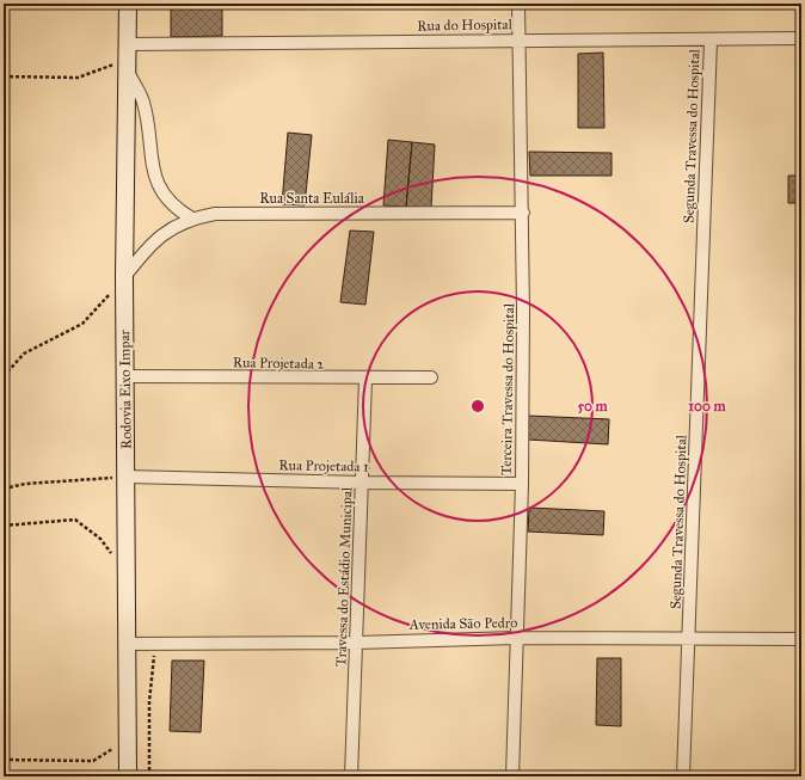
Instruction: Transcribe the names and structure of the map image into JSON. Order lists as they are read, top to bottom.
{
  "streets": {
    "street": [
      "Rua do Hospital",
      "Segunda Travessa do Hospital",
      "Rua Santa Eulália",
      "Rua Projetada 2",
      "Rodovia Eixo Impar",
      "Terceira Travessa do Hospital",
      "Rua Projetada 1",
      "Travessa do Estádio Municipal",
      "Avenida São Pedro"
    ]
  },
  "crossings": [
    ["Rua do Hospital", "Segunda Travessa do Hospital"],
    ["Rua do Hospital", "Rodovia Eixo Impar"],
    ["Rua do Hospital", "Terceira Travessa do Hospital"],
    ["Segunda Travessa do Hospital", "Avenida São Pedro"],
    ["Rua Santa Eulália", "Rodovia Eixo Impar"],
    ["Rua Santa Eulália", "Terceira Travessa do Hospital"],
    ["Rua Projetada 2", "Rodovia Eixo Impar"],
    ["Rua Projetada 2", "Travessa do Estádio Municipal"],
    ["Rodovia Eixo Impar", "Rua Projetada 1"],
    ["Rodovia Eixo Impar", "Avenida São Pedro"],
    ["Terceira Travessa do Hospital", "Rua Projetada 1"],
    ["Terceira Travessa do Hospital", "Avenida São Pedro"],
    ["Rua Projetada 1", "Travessa do Estádio Municipal"],
    ["Travessa do Estádio Municipal", "Avenida São Pedro"]
  ],
  "rings": ["50 m", "100 m"]
}
